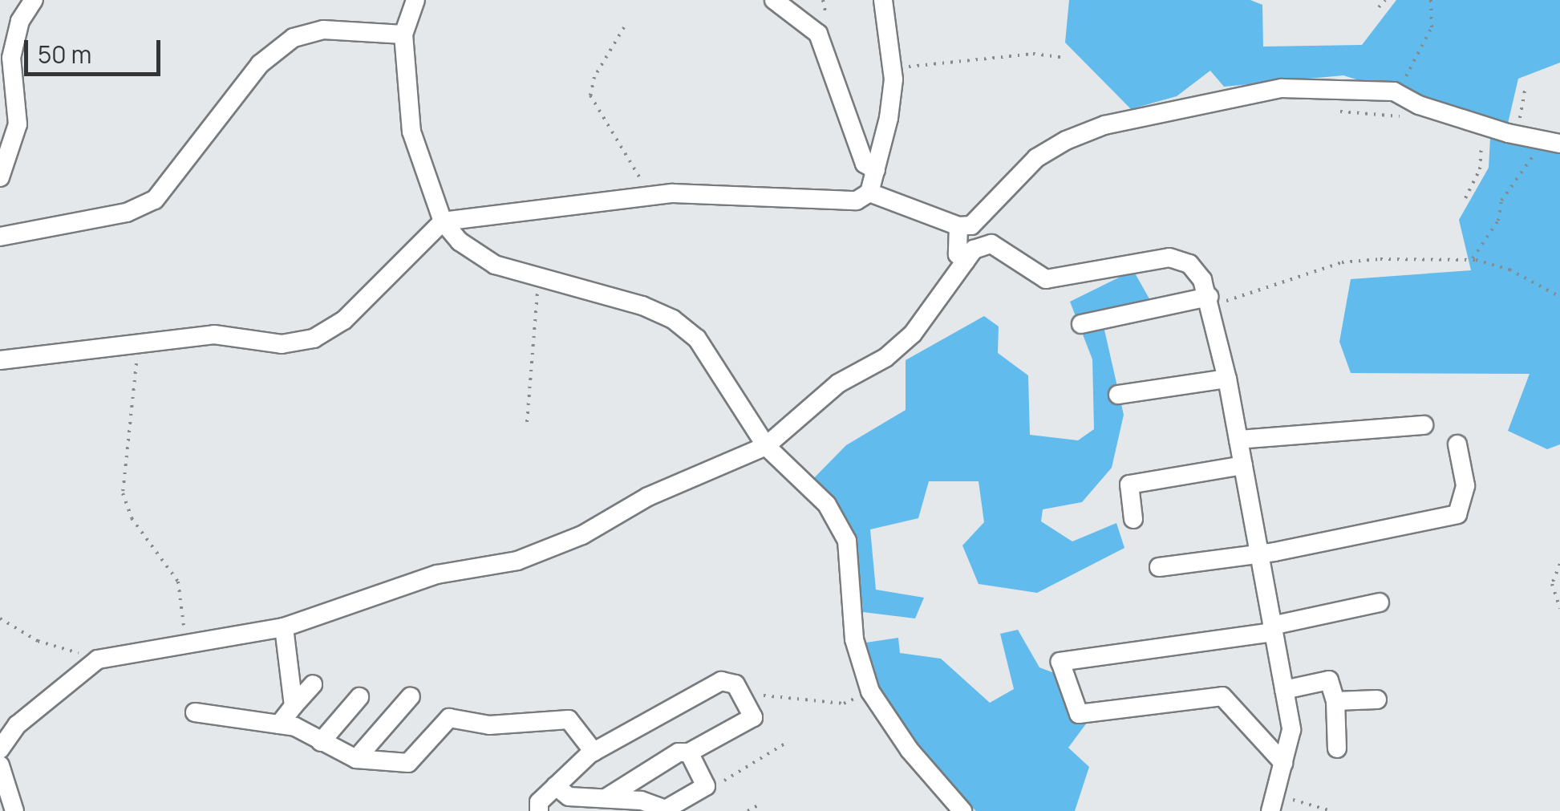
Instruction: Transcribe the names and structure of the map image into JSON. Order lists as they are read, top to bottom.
{
  "scale_bar": "50 m"
}
